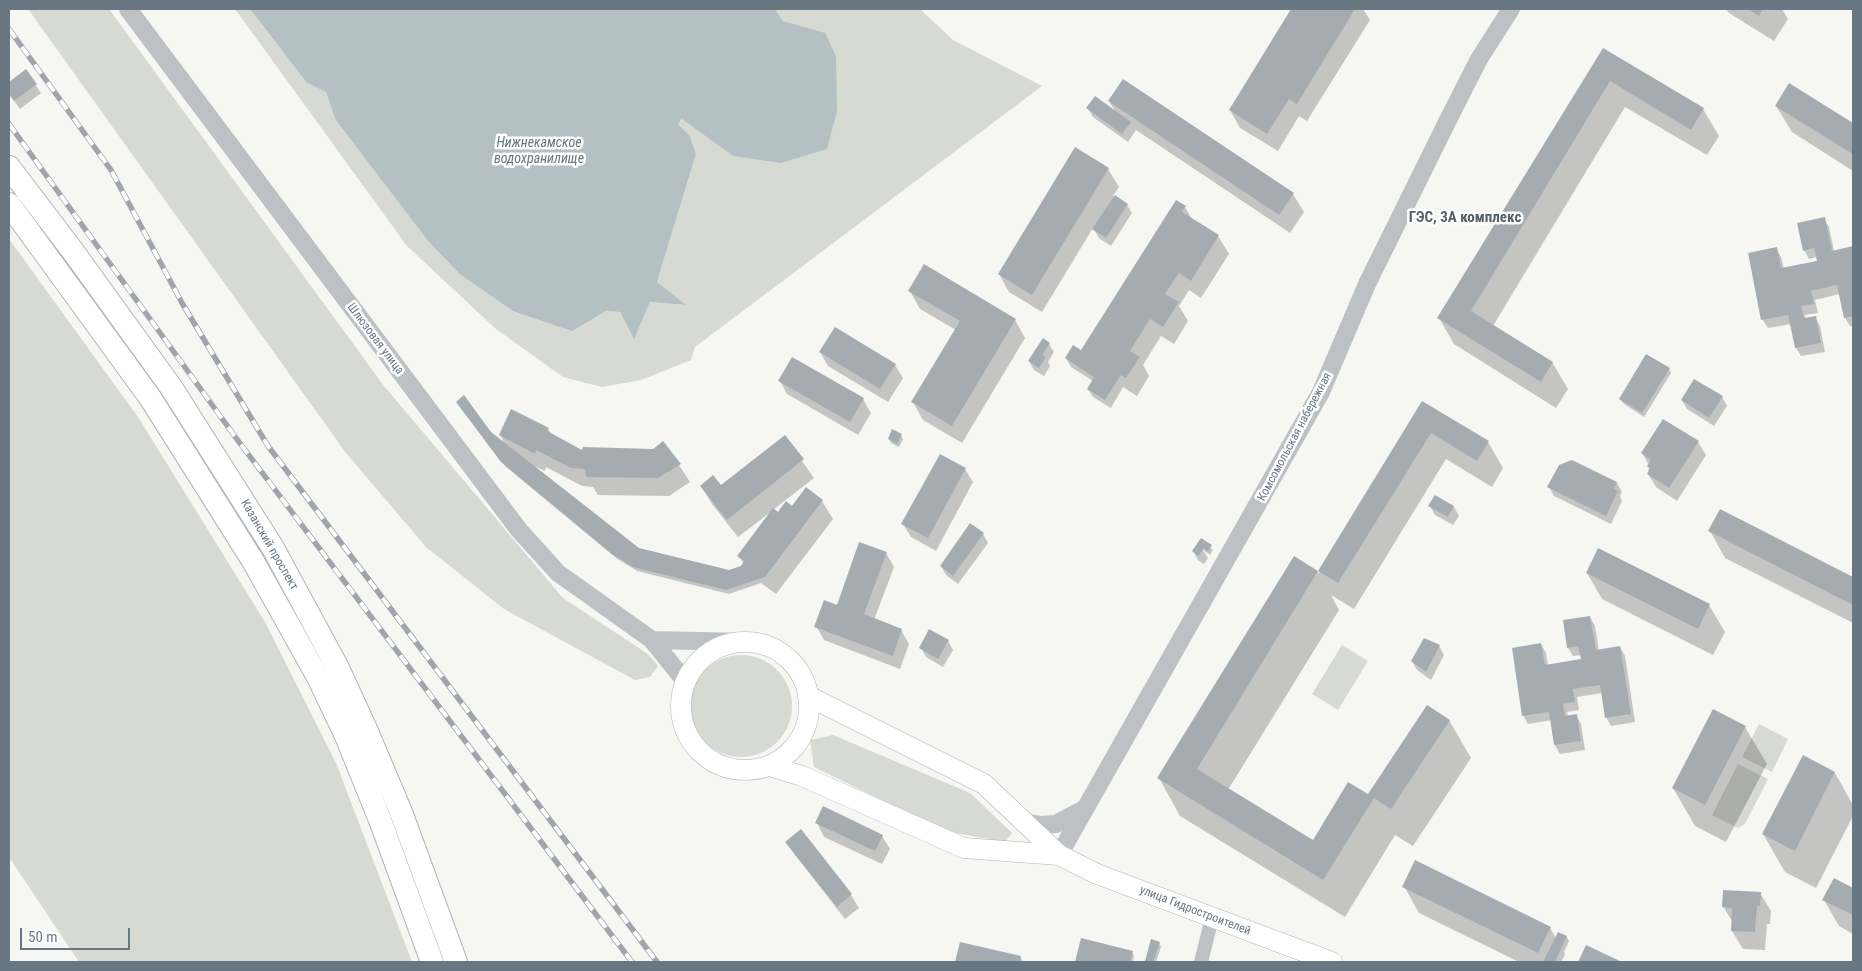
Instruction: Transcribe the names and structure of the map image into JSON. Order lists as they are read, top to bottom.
{
  "streets": {
    "main road": ["Казанский проспект", "улица Гидростроителей"],
    "street": ["Шлюзовая улица", "Комсомольская набережная"]
  },
  "crossings": [
    ["Комсомольская набережная", "улица Гидростроителей"]
  ],
  "districts": ["ГЭС, 3А комплекс"],
  "water": ["Нижнекамское водохранилище"],
  "scale_bar": "50 m"
}
